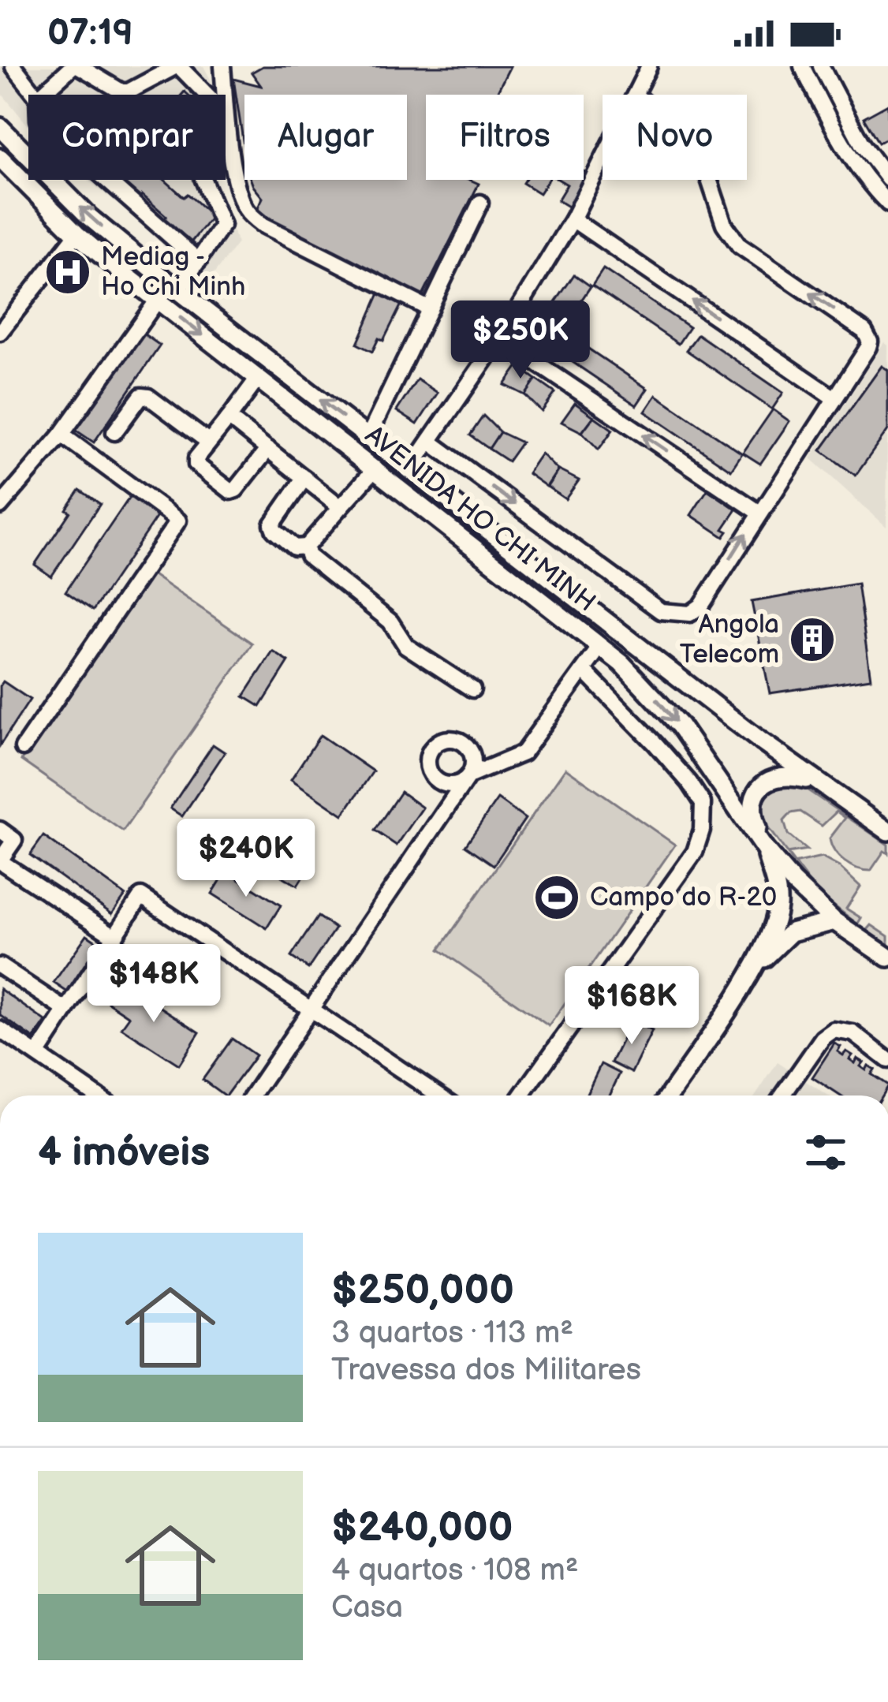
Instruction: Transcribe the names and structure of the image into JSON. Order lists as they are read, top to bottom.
{
  "streets": {
    "main road": ["AVENIDA HO CHI MINH"]
  },
  "places": {
    "hospital": ["Mediag - Ho Chi Minh"],
    "building": ["Angola Telecom"],
    "sports": ["Campo do R-20"]
  },
  "page": {
    "status": "07:19",
    "chip": [
      "Comprar",
      "Alugar",
      "Filtros",
      "Novo"
    ],
    "price": [
      "$250K",
      "$240K",
      "$148K",
      "$168K"
    ],
    "heading": "4 imóveis",
    "list": [
      {
        "name": "$250,000",
        "note": "3 quartos · 113 m² · Travessa dos Militares"
      },
      {
        "name": "$240,000",
        "note": "4 quartos · 108 m² · Casa"
      }
    ]
  }
}
